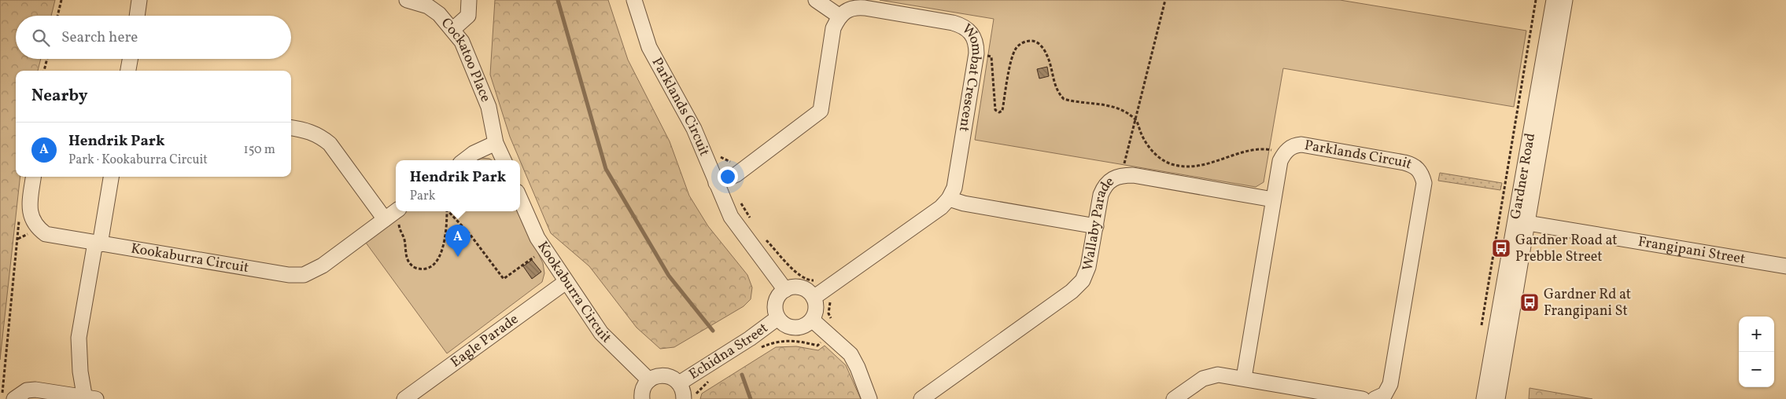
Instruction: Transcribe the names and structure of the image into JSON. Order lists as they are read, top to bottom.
{
  "streets": {
    "street": [
      "Cockatoo Place",
      "Wombat Crescent",
      "Parklands Circuit",
      "Gardner Road",
      "Wallaby Parade",
      "Frangipani Street",
      "Kookaburra Circuit",
      "Eagle Parade",
      "Echidna Street"
    ]
  },
  "crossings": [
    ["Wombat Crescent", "Parklands Circuit"],
    ["Wombat Crescent", "Echidna Street"],
    ["Parklands Circuit", "Wallaby Parade"],
    ["Parklands Circuit", "Echidna Street"],
    ["Gardner Road", "Frangipani Street"],
    ["Kookaburra Circuit", "Eagle Parade"]
  ],
  "places": {
    "bus stop": ["Gardner Road at Prebble Street", "Gardner Rd at Frangipani St"]
  },
  "page": {
    "search": "Search here",
    "heading": "Nearby",
    "list": [
      {
        "mark": "A",
        "name": "Hendrik Park",
        "note": "Park · Kookaburra Circuit",
        "value": "150 m"
      }
    ],
    "popup": ["Hendrik Park", "Park"],
    "pins": "A",
    "map_buttons": ["+", "−"]
  }
}
